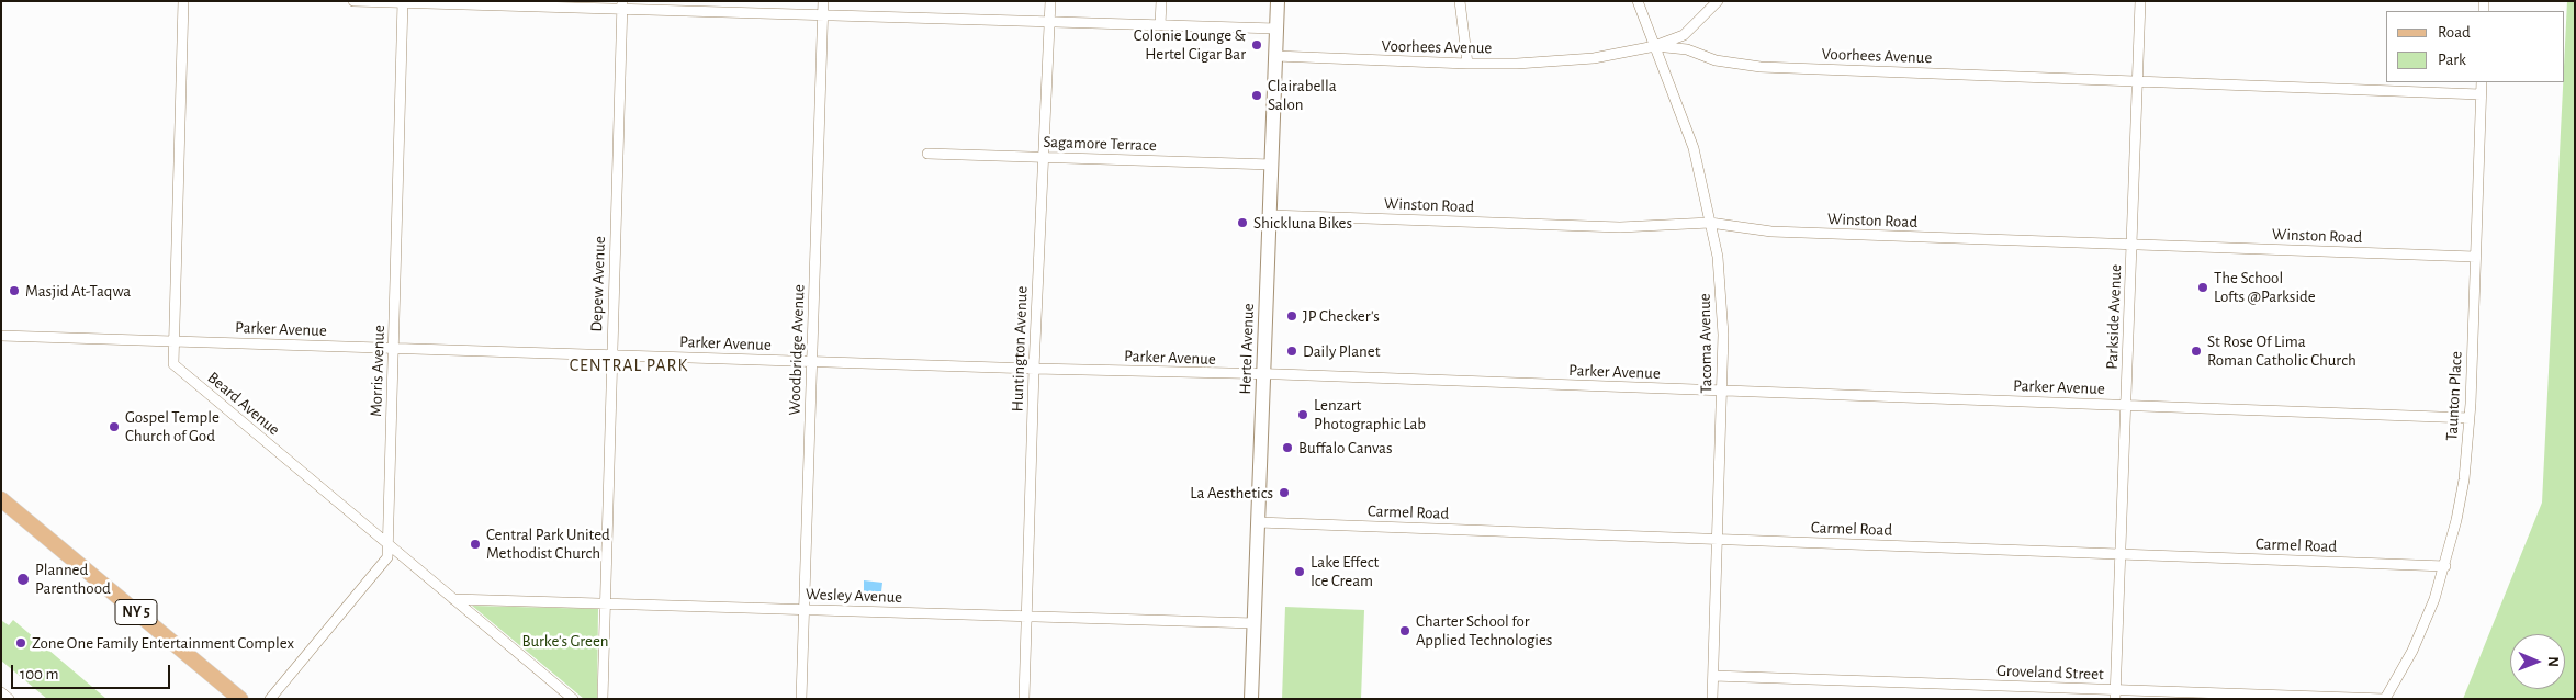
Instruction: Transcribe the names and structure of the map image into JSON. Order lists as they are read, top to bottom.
{
  "streets": {
    "main road": ["NY 5"],
    "street": [
      "Voorhees Avenue",
      "Sagamore Terrace",
      "Winston Road",
      "Depew Avenue",
      "Parkside Avenue",
      "Parker Avenue",
      "Tacoma Avenue",
      "Huntington Avenue",
      "Hertel Avenue",
      "Woodbridge Avenue",
      "Morris Avenue",
      "Taunton Place",
      "Beard Avenue",
      "Carmel Road",
      "Wesley Avenue",
      "Groveland Street"
    ]
  },
  "crossings": [
    ["Voorhees Avenue", "Parkside Avenue"],
    ["Voorhees Avenue", "Tacoma Avenue"],
    ["Voorhees Avenue", "Hertel Avenue"],
    ["Voorhees Avenue", "Taunton Place"],
    ["Sagamore Terrace", "Huntington Avenue"],
    ["Sagamore Terrace", "Hertel Avenue"],
    ["Winston Road", "Parkside Avenue"],
    ["Winston Road", "Tacoma Avenue"],
    ["Winston Road", "Hertel Avenue"],
    ["Winston Road", "Taunton Place"],
    ["Depew Avenue", "Parker Avenue"],
    ["Depew Avenue", "Wesley Avenue"],
    ["Parkside Avenue", "Parker Avenue"],
    ["Parkside Avenue", "Carmel Road"],
    ["Parkside Avenue", "Groveland Street"],
    ["Parker Avenue", "Tacoma Avenue"],
    ["Parker Avenue", "Huntington Avenue"],
    ["Parker Avenue", "Hertel Avenue"],
    ["Parker Avenue", "Woodbridge Avenue"],
    ["Parker Avenue", "Morris Avenue"],
    ["Parker Avenue", "Taunton Place"],
    ["Parker Avenue", "Beard Avenue"],
    ["Tacoma Avenue", "Carmel Road"],
    ["Tacoma Avenue", "Groveland Street"],
    ["Huntington Avenue", "Wesley Avenue"],
    ["Hertel Avenue", "Carmel Road"],
    ["Hertel Avenue", "Wesley Avenue"],
    ["Woodbridge Avenue", "Wesley Avenue"],
    ["Morris Avenue", "Beard Avenue"],
    ["Taunton Place", "Carmel Road"],
    ["Taunton Place", "Groveland Street"],
    ["Beard Avenue", "Wesley Avenue"]
  ],
  "districts": ["CENTRAL PARK"],
  "parks": ["Burke's Green"],
  "places": [
    "Colonie Lounge & Hertel Cigar Bar",
    "Clairabella Salon",
    "Shickluna Bikes",
    "The School Lofts @Parkside",
    "Masjid At-Taqwa",
    "JP Checker's",
    "Daily Planet",
    "St Rose Of Lima Roman Catholic Church",
    "Lenzart Photographic Lab",
    "Gospel Temple Church of God",
    "Buffalo Canvas",
    "La Aesthetics",
    "Central Park United Methodist Church",
    "Lake Effect Ice Cream",
    "Planned Parenthood",
    "Charter School for Applied Technologies",
    "Zone One Family Entertainment Complex"
  ],
  "legend": ["Road", "Park"],
  "scale_bar": "100 m",
  "north": "right"
}
